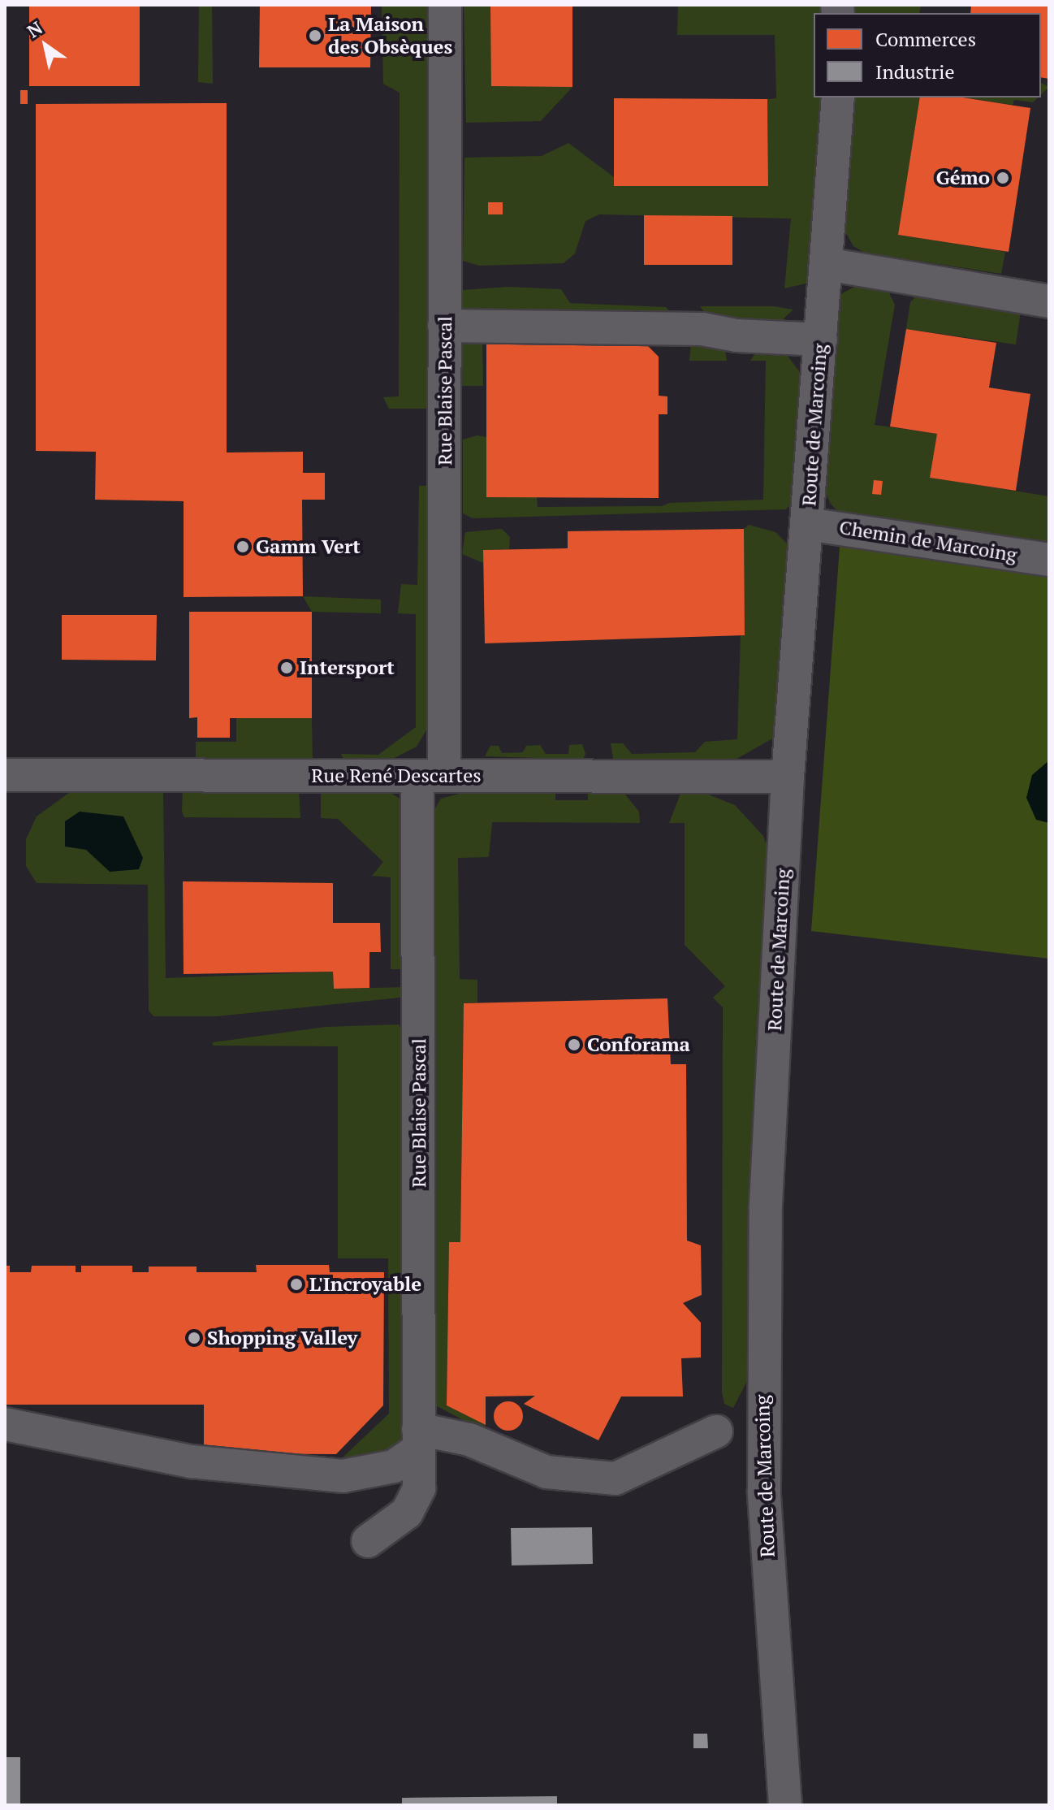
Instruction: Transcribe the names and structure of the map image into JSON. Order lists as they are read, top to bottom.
{
  "streets": {
    "street": [
      "Rue Blaise Pascal",
      "Route de Marcoing",
      "Chemin de Marcoing",
      "Rue René Descartes"
    ]
  },
  "crossings": [
    ["Rue Blaise Pascal", "Rue René Descartes"],
    ["Route de Marcoing", "Chemin de Marcoing"],
    ["Route de Marcoing", "Rue René Descartes"]
  ],
  "places": [
    "La Maison des Obsèques",
    "Gémo",
    "Gamm Vert",
    "Intersport",
    "Conforama",
    "L'Incroyable",
    "Shopping Valley"
  ],
  "legend": ["Commerces", "Industrie"],
  "north": "top left"
}
